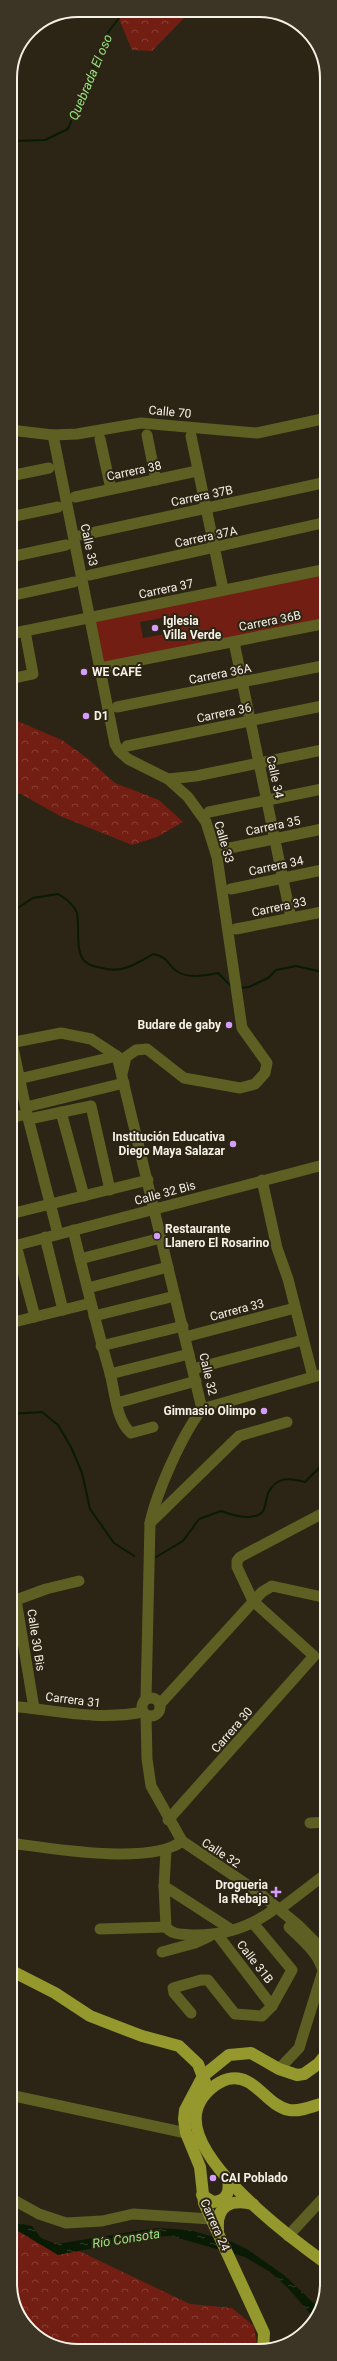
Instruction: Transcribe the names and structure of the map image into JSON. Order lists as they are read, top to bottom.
{
  "streets": {
    "main road": ["Carrera 24"],
    "street": [
      "Calle 70",
      "Carrera 38",
      "Carrera 37B",
      "Carrera 37A",
      "Calle 33",
      "Carrera 37",
      "Carrera 36B",
      "Carrera 36A",
      "Carrera 36",
      "Calle 34",
      "Carrera 35",
      "Carrera 34",
      "Carrera 33",
      "Calle 32 Bis",
      "Calle 32",
      "Calle 30 Bis",
      "Carrera 31",
      "Carrera 30",
      "Calle 31B"
    ]
  },
  "crossings": [
    ["Calle 70", "Calle 33"],
    ["Calle 33", "Carrera 37"],
    ["Calle 33", "Carrera 36B"],
    ["Calle 33", "Calle 32"],
    ["Carrera 36B", "Calle 34"],
    ["Carrera 36A", "Calle 34"],
    ["Carrera 36", "Calle 34"],
    ["Calle 34", "Carrera 35"],
    ["Calle 34", "Carrera 34"],
    ["Calle 34", "Carrera 33"],
    ["Carrera 33", "Calle 32"],
    ["Calle 32 Bis", "Calle 32"],
    ["Calle 32", "Carrera 31"],
    ["Calle 32", "Carrera 30"],
    ["Calle 30 Bis", "Carrera 31"]
  ],
  "water": ["Quebrada El oso", "Río Consota"],
  "places": {
    "other": [
      "Iglesia Villa Verde",
      "WE CAFÉ",
      "D1",
      "Budare de gaby",
      "Institución Educativa Diego Maya Salazar",
      "Restaurante Llanero El Rosarino",
      "Gimnasio Olimpo",
      "CAI Poblado"
    ],
    "health": ["Drogueria la Rebaja"]
  }
}
